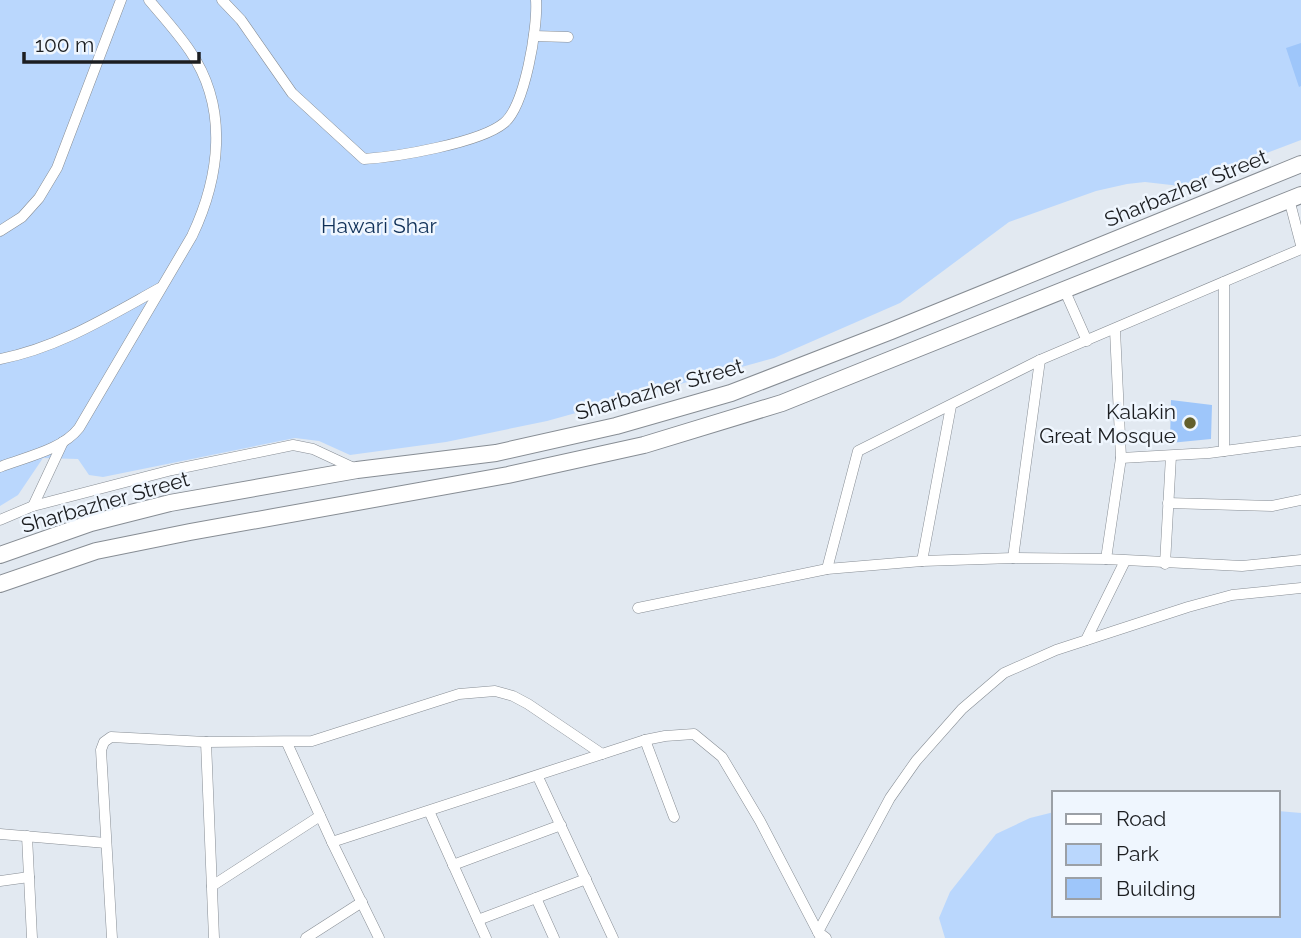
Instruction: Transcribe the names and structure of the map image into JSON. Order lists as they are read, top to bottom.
{
  "streets": {
    "main road": ["Sharbazher Street"]
  },
  "parks": ["Hawari Shar"],
  "places": ["Kalakin Great Mosque"],
  "legend": ["Road", "Park", "Building"],
  "scale_bar": "100 m"
}
